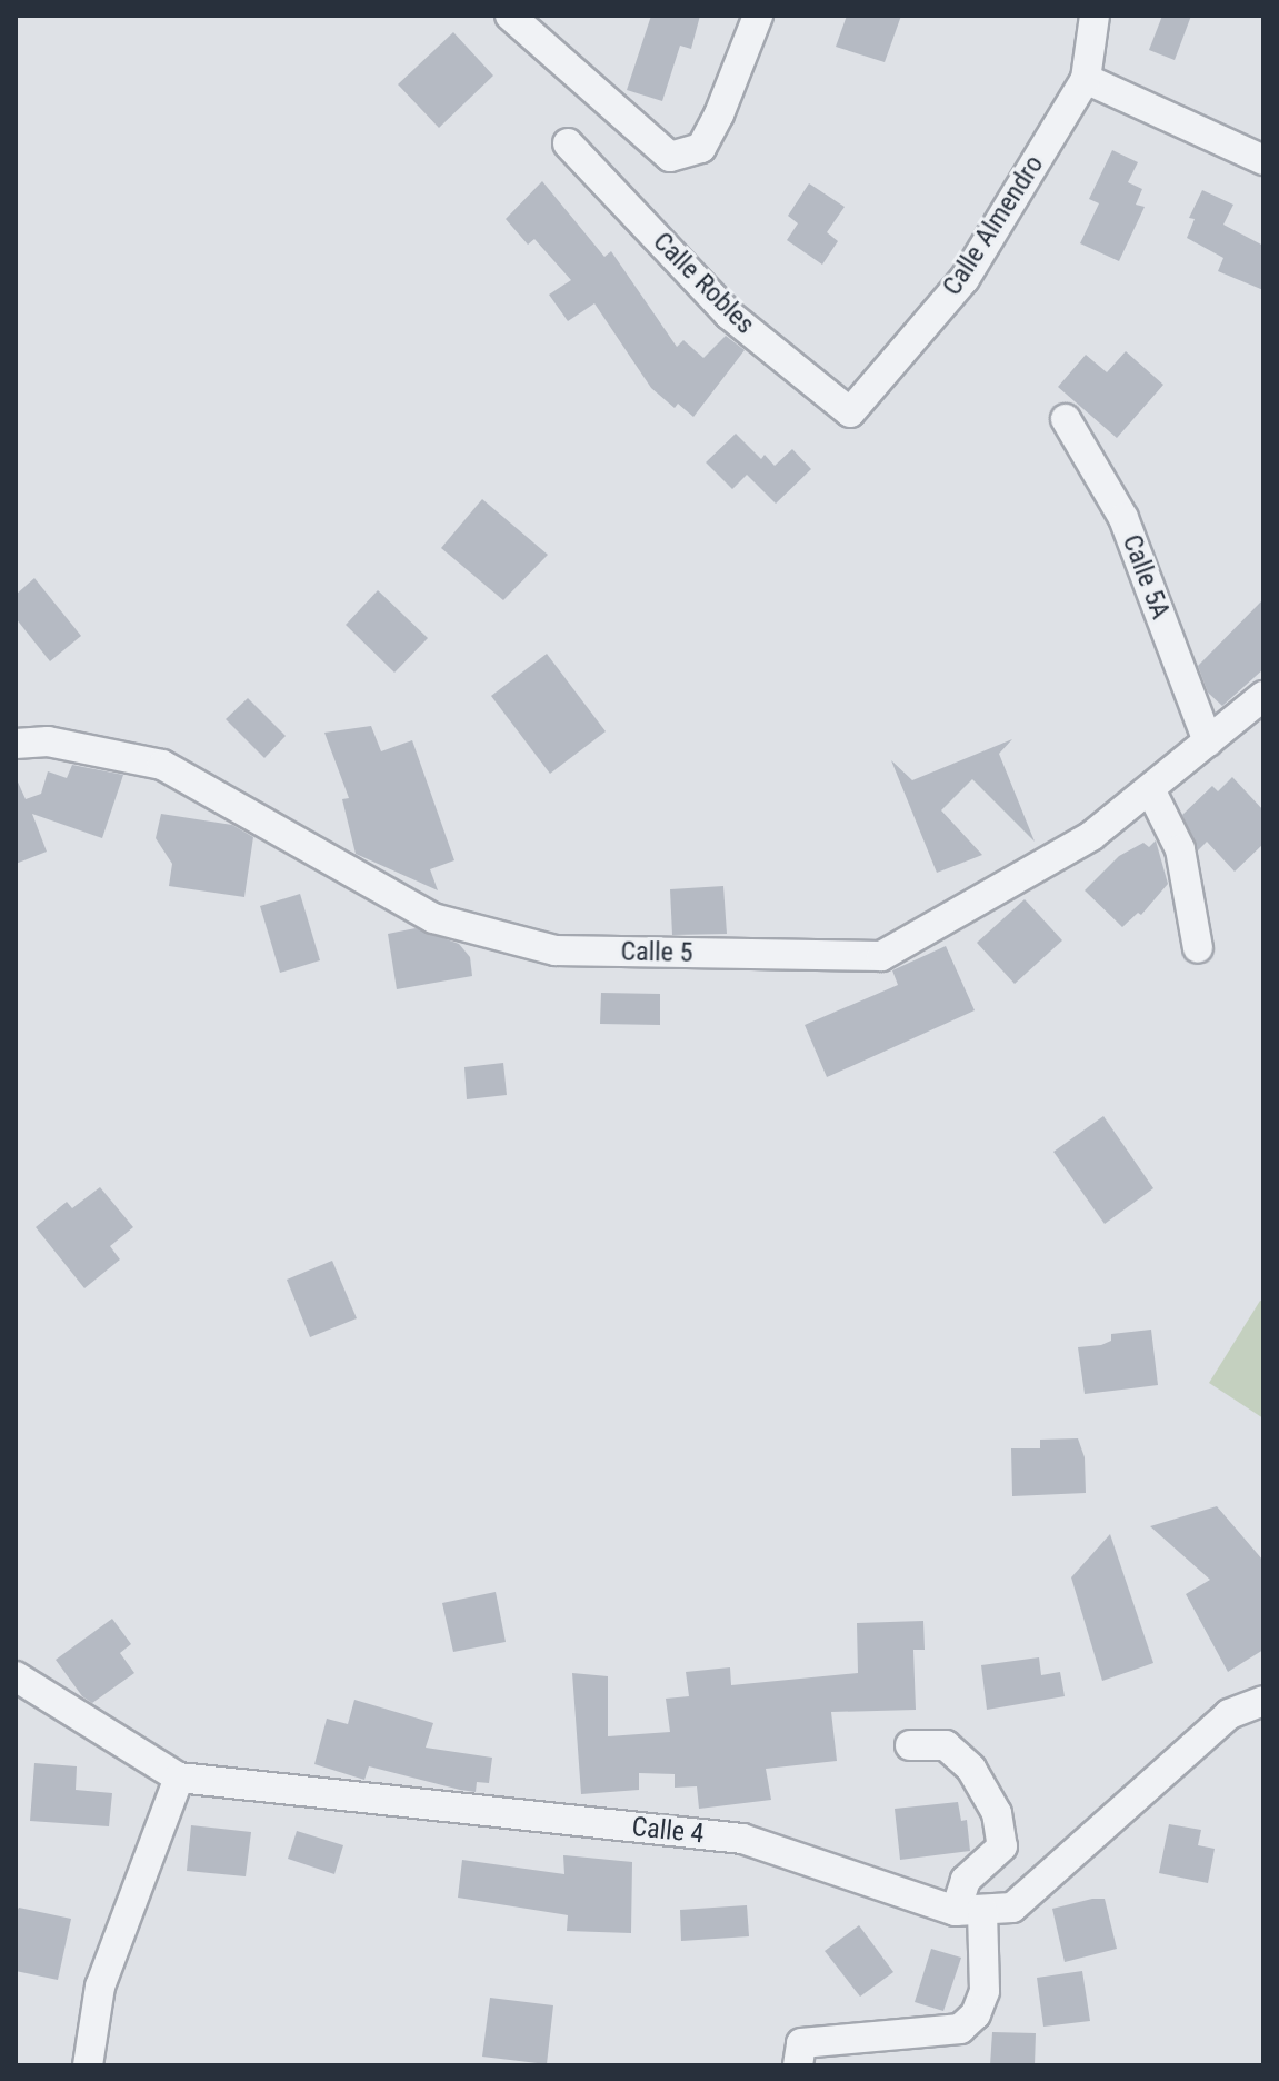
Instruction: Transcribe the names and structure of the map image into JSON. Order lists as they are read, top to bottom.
{
  "streets": {
    "street": [
      "Calle Almendro",
      "Calle Robles",
      "Calle 5A",
      "Calle 5",
      "Calle 4"
    ]
  },
  "crossings": [
    ["Calle Almendro", "Calle Robles"],
    ["Calle 5A", "Calle 5"]
  ]
}
